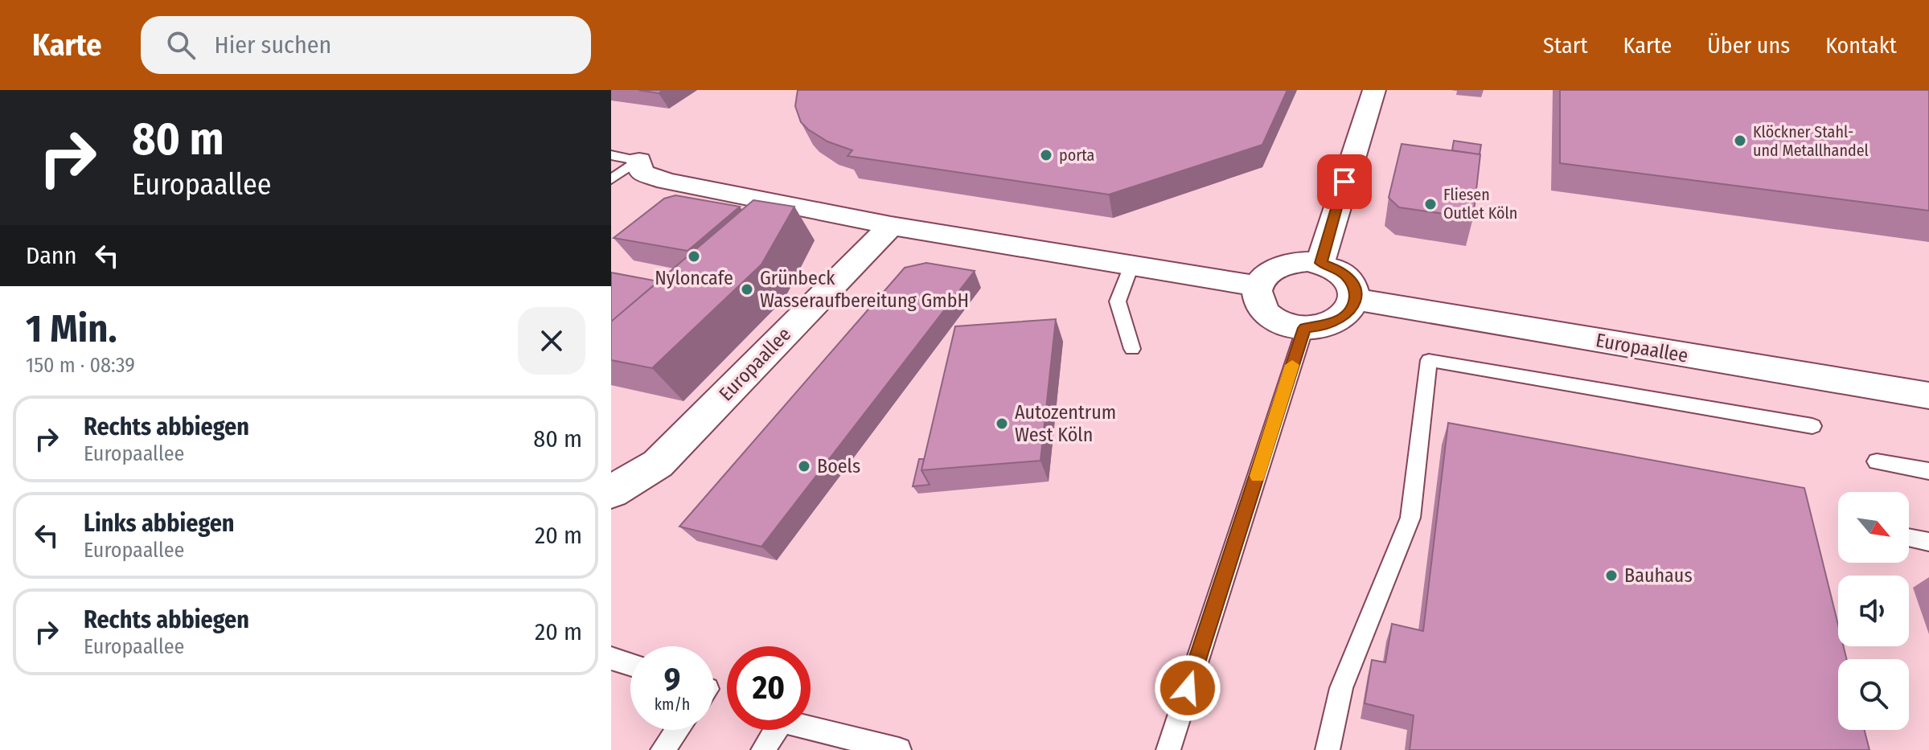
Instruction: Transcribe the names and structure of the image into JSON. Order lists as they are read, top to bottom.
{
  "streets": {
    "street": ["Europaallee"]
  },
  "places": [
    "Klöckner Stahl- und Metallhandel",
    "porta",
    "Fliesen Outlet Köln",
    "Nyloncafe",
    "Grünbeck Wasseraufbereitung GmbH",
    "Autozentrum West Köln",
    "Boels",
    "Bauhaus"
  ],
  "north": "bottom right",
  "page": {
    "header": "Karte",
    "search": "Hier suchen",
    "nav": [
      "Start",
      "Karte",
      "Über uns",
      "Kontakt"
    ],
    "turn": ["80 m", "Europaallee"],
    "then": "Dann",
    "heading": ["1 Min.", "150 m · 08:39"],
    "list": [
      {
        "name": "Rechts abbiegen",
        "note": "Europaallee",
        "value": "80 m"
      },
      {
        "name": "Links abbiegen",
        "note": "Europaallee",
        "value": "20 m"
      },
      {
        "name": "Rechts abbiegen",
        "note": "Europaallee",
        "value": "20 m"
      }
    ],
    "speed": "9 km/h",
    "limit": "20"
  }
}
